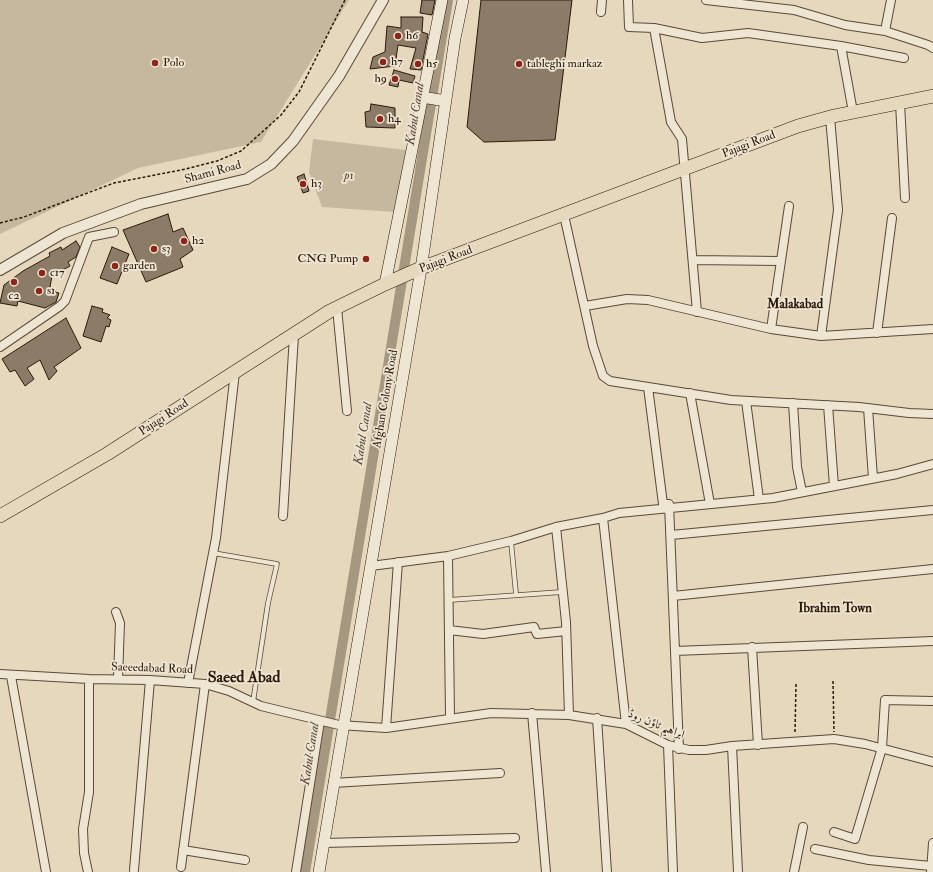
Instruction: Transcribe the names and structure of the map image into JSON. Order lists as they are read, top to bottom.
{
  "streets": {
    "main road": ["Pajagi Road", "Afghan Colony Road"],
    "street": ["Shami Road", "Saeeedabad Road", "ابراہیم ٹاؤن روڈ"]
  },
  "crossings": [
    ["Pajagi Road", "Afghan Colony Road"],
    ["Afghan Colony Road", "Saeeedabad Road"],
    ["Afghan Colony Road", "ابراہیم ٹاؤن روڈ"],
    ["Saeeedabad Road", "ابراہیم ٹاؤن روڈ"]
  ],
  "districts": ["Malakabad", "Ibrahim Town", "Saeed Abad"],
  "water": ["Kabul Canal"],
  "parks": ["p1"],
  "places": [
    "h6",
    "h7",
    "Polo",
    "h5",
    "tableghi markaz",
    "h9",
    "h4",
    "h3",
    "h2",
    "s3",
    "CNG Pump",
    "garden",
    "c17",
    "c2",
    "s1"
  ]
}
